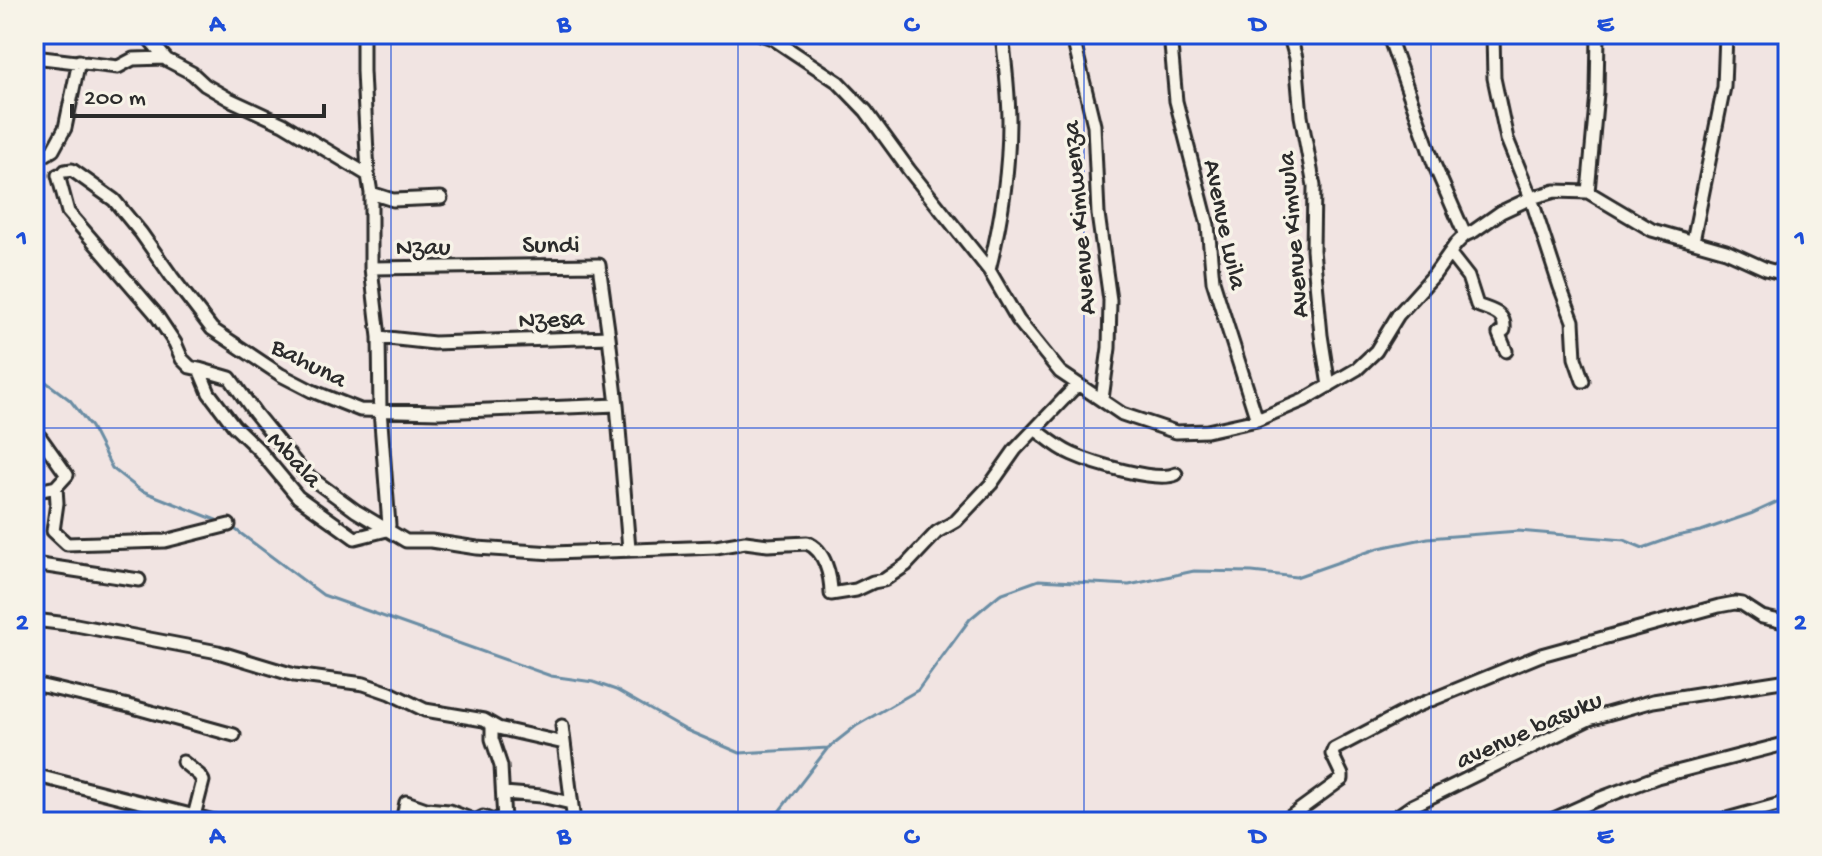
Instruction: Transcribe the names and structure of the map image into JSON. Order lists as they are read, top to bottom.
{
  "streets": {
    "street": [
      "Avenue Kimwenza",
      "Avenue Luila",
      "Avenue Kimvula",
      "Sundi",
      "Nzau",
      "Nzesa",
      "Bahuna",
      "Mbala",
      "avenue basuku"
    ]
  },
  "crossings": [
    ["Sundi", "Nzau"],
    ["Sundi", "Nzesa"],
    ["Nzesa", "Bahuna"],
    ["Nzesa", "Mbala"],
    ["Bahuna", "Mbala"]
  ],
  "scale_bar": "200 m",
  "grid": {
    "columns": [
      "A",
      "B",
      "C",
      "D",
      "E"
    ],
    "rows": ["1", "2"]
  }
}
